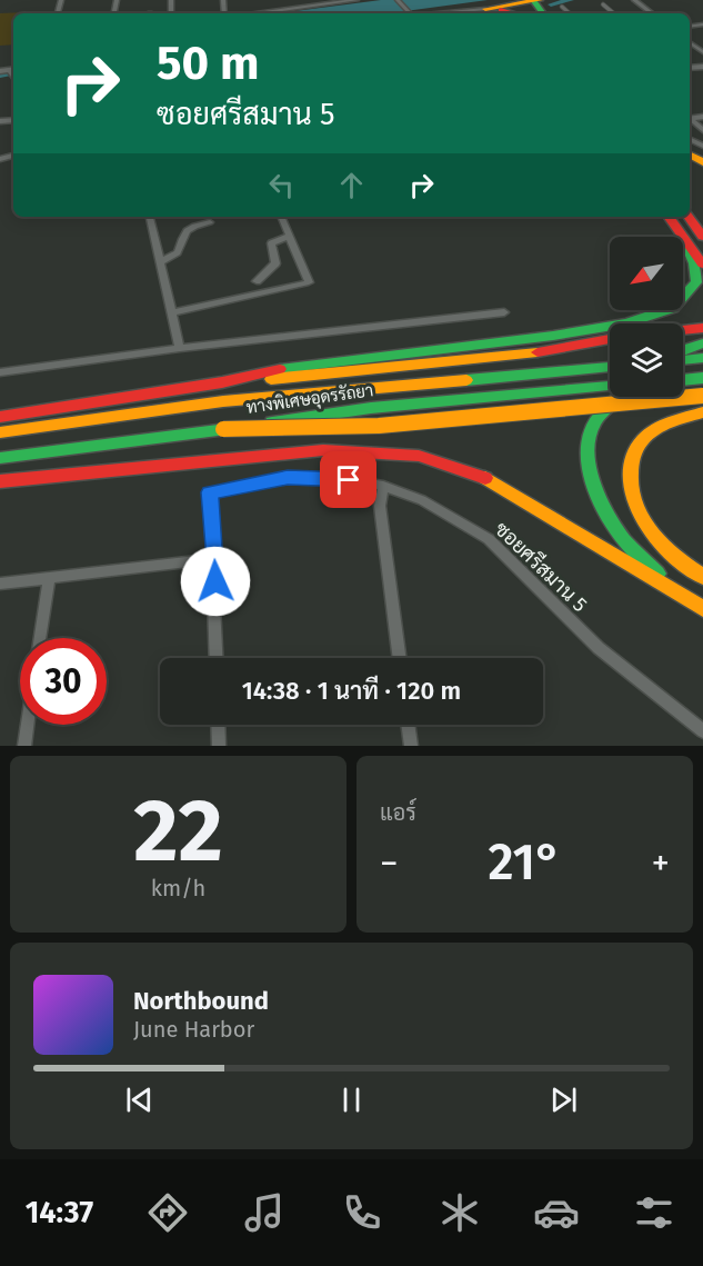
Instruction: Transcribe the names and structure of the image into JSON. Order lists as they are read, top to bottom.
{
  "streets": {
    "main road": ["ทางพิเศษอุดรรัถยา"],
    "street": ["ซอยศรีสมาน 5"]
  },
  "north": "bottom left",
  "page": {
    "turn": ["50 m", "ซอยศรีสมาน 5"],
    "limit": "30",
    "trip": "14:38 · 1 นาที · 120 m",
    "tile": [
      ["22", "km/h"],
      "แอร์"
    ],
    "heat": ["−", "21°", "+"],
    "song": ["Northbound", "June Harbor"],
    "tabs": "14:37"
  }
}
